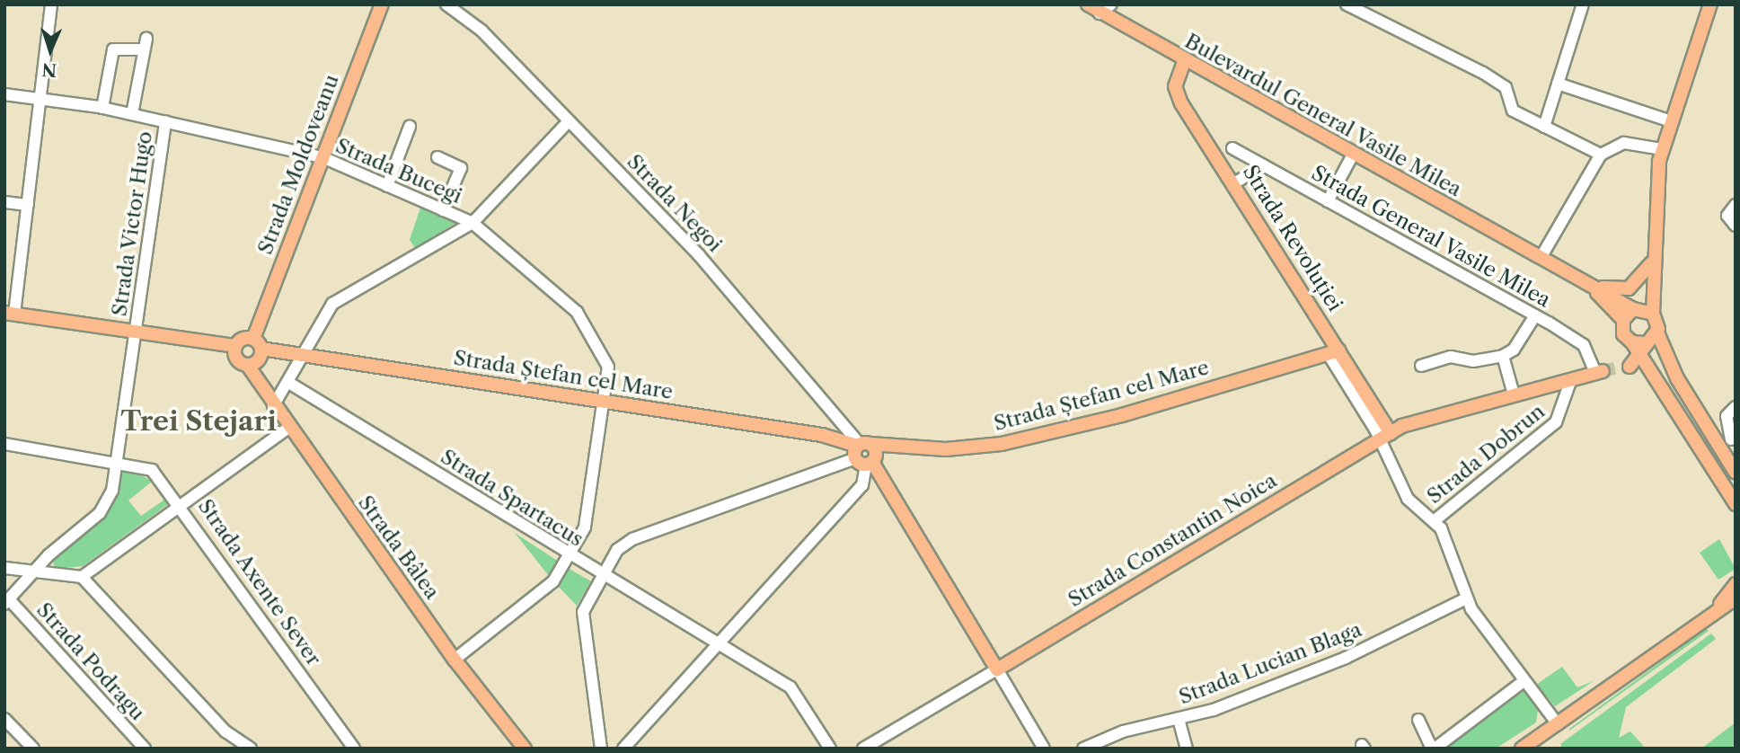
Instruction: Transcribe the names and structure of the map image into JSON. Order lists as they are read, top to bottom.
{
  "streets": {
    "main road": [
      "Bulevardul General Vasile Milea",
      "Strada Moldoveanu",
      "Strada Revoluției",
      "Strada Ștefan cel Mare",
      "Strada Constantin Noica",
      "Strada Bâlea"
    ],
    "street": [
      "Strada Bucegi",
      "Strada Negoi",
      "Strada Victor Hugo",
      "Strada General Vasile Milea",
      "Strada Dobrun",
      "Strada Spartacus",
      "Strada Axente Sever",
      "Strada Podragu",
      "Strada Lucian Blaga"
    ]
  },
  "crossings": [
    ["Bulevardul General Vasile Milea", "Strada Revoluției"],
    ["Strada Moldoveanu", "Strada Bucegi"],
    ["Strada Moldoveanu", "Strada Ștefan cel Mare"],
    ["Strada Moldoveanu", "Strada Bâlea"],
    ["Strada Bucegi", "Strada Victor Hugo"],
    ["Strada Bucegi", "Strada Ștefan cel Mare"],
    ["Strada Bucegi", "Strada Spartacus"],
    ["Strada Bucegi", "Strada Bâlea"],
    ["Strada Negoi", "Strada Ștefan cel Mare"],
    ["Strada Victor Hugo", "Strada Axente Sever"],
    ["Strada Victor Hugo", "Strada Podragu"],
    ["Strada General Vasile Milea", "Strada Constantin Noica"],
    ["Strada Revoluției", "Strada Ștefan cel Mare"],
    ["Strada Revoluției", "Strada Dobrun"],
    ["Strada Revoluției", "Strada Constantin Noica"],
    ["Strada Dobrun", "Strada Constantin Noica"]
  ],
  "districts": ["Trei Stejari"],
  "north": "bottom"
}
